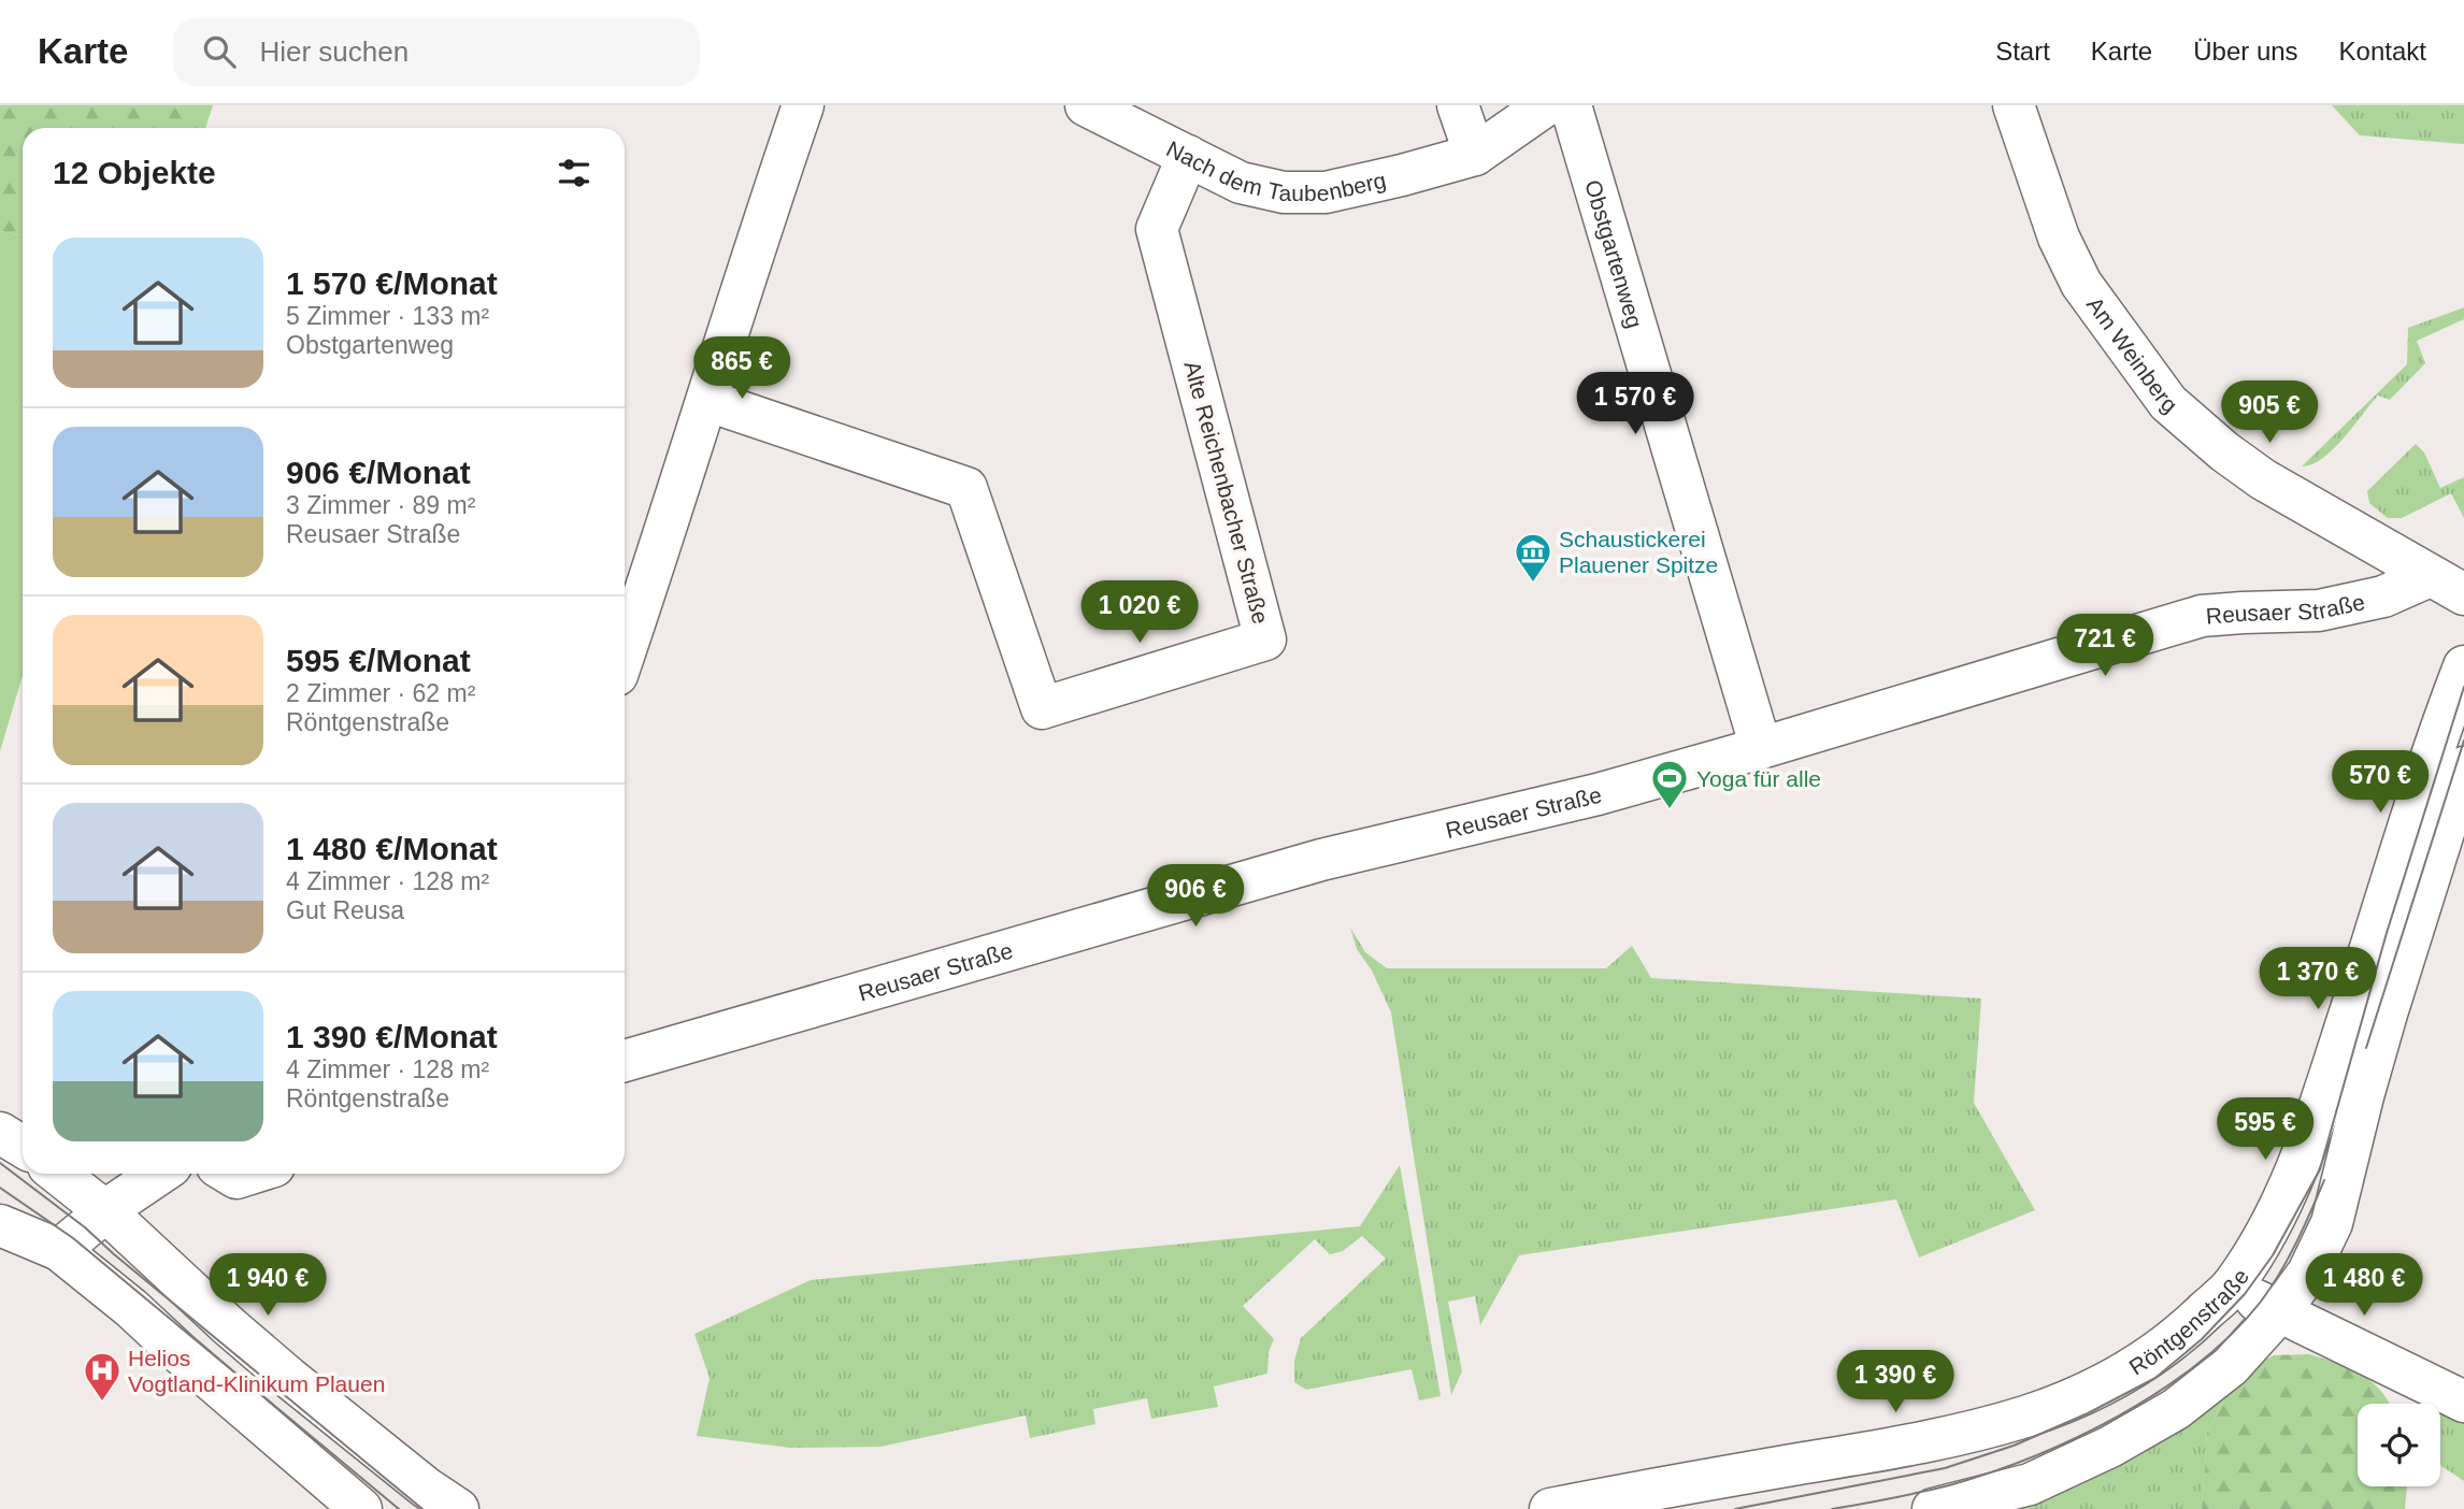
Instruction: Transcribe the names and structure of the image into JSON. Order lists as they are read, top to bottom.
{
  "streets": {
    "street": [
      "Nach dem Taubenberg",
      "Obstgartenweg",
      "Am Weinberg",
      "Alte Reichenbacher Straße",
      "Reusaer Straße",
      "Röntgenstraße"
    ]
  },
  "crossings": [
    ["Nach dem Taubenberg", "Alte Reichenbacher Straße"],
    ["Obstgartenweg", "Reusaer Straße"],
    ["Am Weinberg", "Reusaer Straße"]
  ],
  "places": {
    "museum": ["Schaustickerei Plauener Spitze"],
    "sports": ["Yoga für alle"],
    "hospital": ["Helios Vogtland-Klinikum Plauen"]
  },
  "page": {
    "header": "Karte",
    "search": "Hier suchen",
    "nav": [
      "Start",
      "Karte",
      "Über uns",
      "Kontakt"
    ],
    "heading": "12 Objekte",
    "list": [
      {
        "name": "1 570 €/Monat",
        "note": "5 Zimmer · 133 m² · Obstgartenweg"
      },
      {
        "name": "906 €/Monat",
        "note": "3 Zimmer · 89 m² · Reusaer Straße"
      },
      {
        "name": "595 €/Monat",
        "note": "2 Zimmer · 62 m² · Röntgenstraße"
      },
      {
        "name": "1 480 €/Monat",
        "note": "4 Zimmer · 128 m² · Gut Reusa"
      },
      {
        "name": "1 390 €/Monat",
        "note": "4 Zimmer · 128 m² · Röntgenstraße"
      }
    ],
    "price": [
      "865 €",
      "1 570 €",
      "905 €",
      "1 020 €",
      "721 €",
      "570 €",
      "906 €",
      "1 370 €",
      "595 €",
      "1 940 €",
      "1 480 €",
      "1 390 €"
    ]
  }
}
